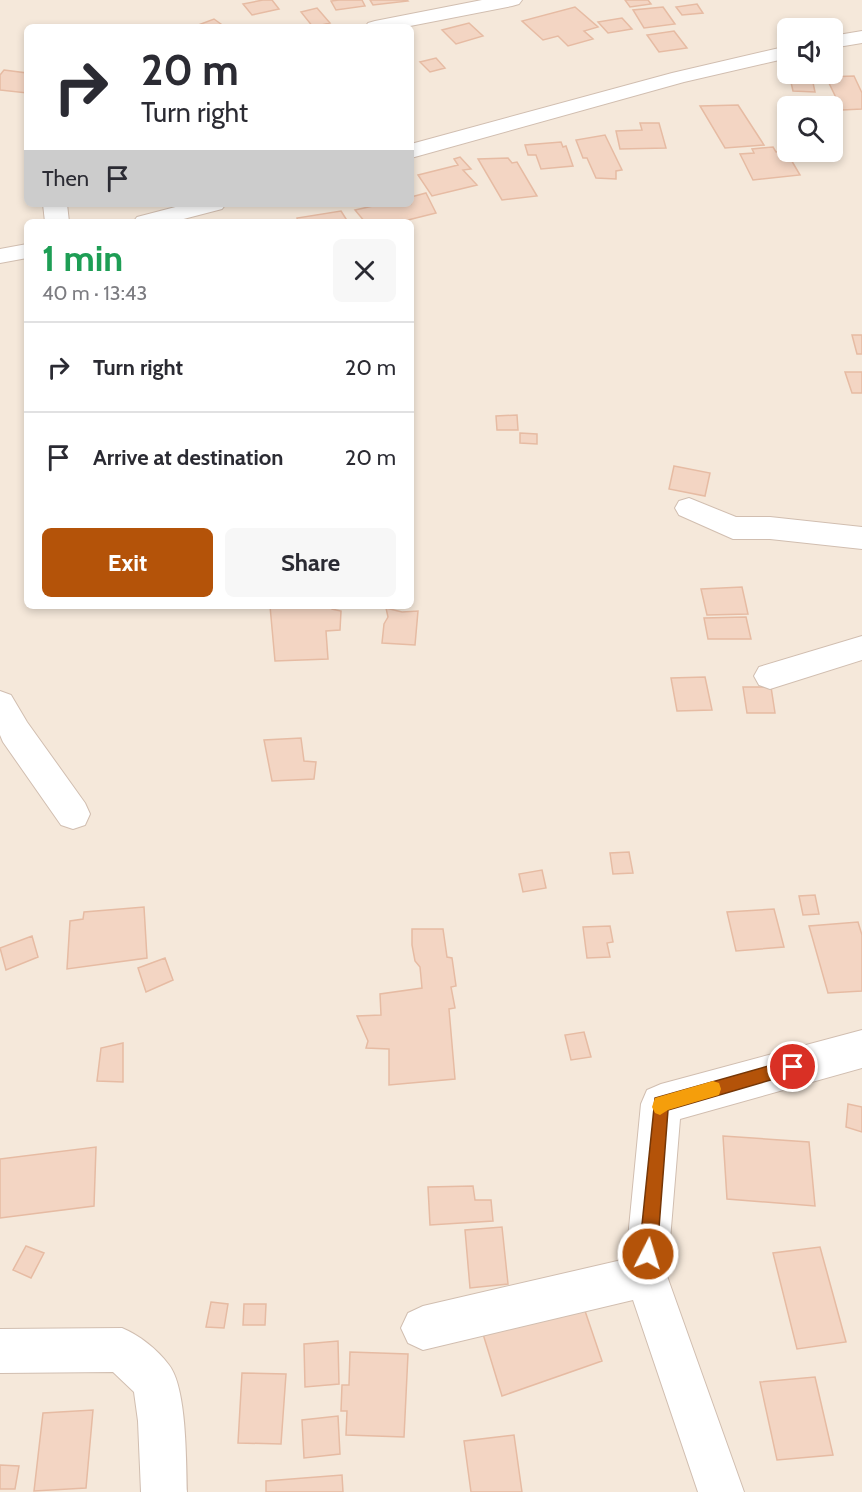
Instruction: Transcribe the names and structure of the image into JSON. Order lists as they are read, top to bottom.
{
  "page": {
    "turn": ["20 m", "Turn right"],
    "then": "Then",
    "heading": ["1 min", "40 m · 13:43"],
    "list": [
      {
        "name": "Turn right",
        "value": "20 m"
      },
      {
        "name": "Arrive at destination",
        "value": "20 m"
      }
    ],
    "buttons": ["Exit", "Share"]
  }
}
